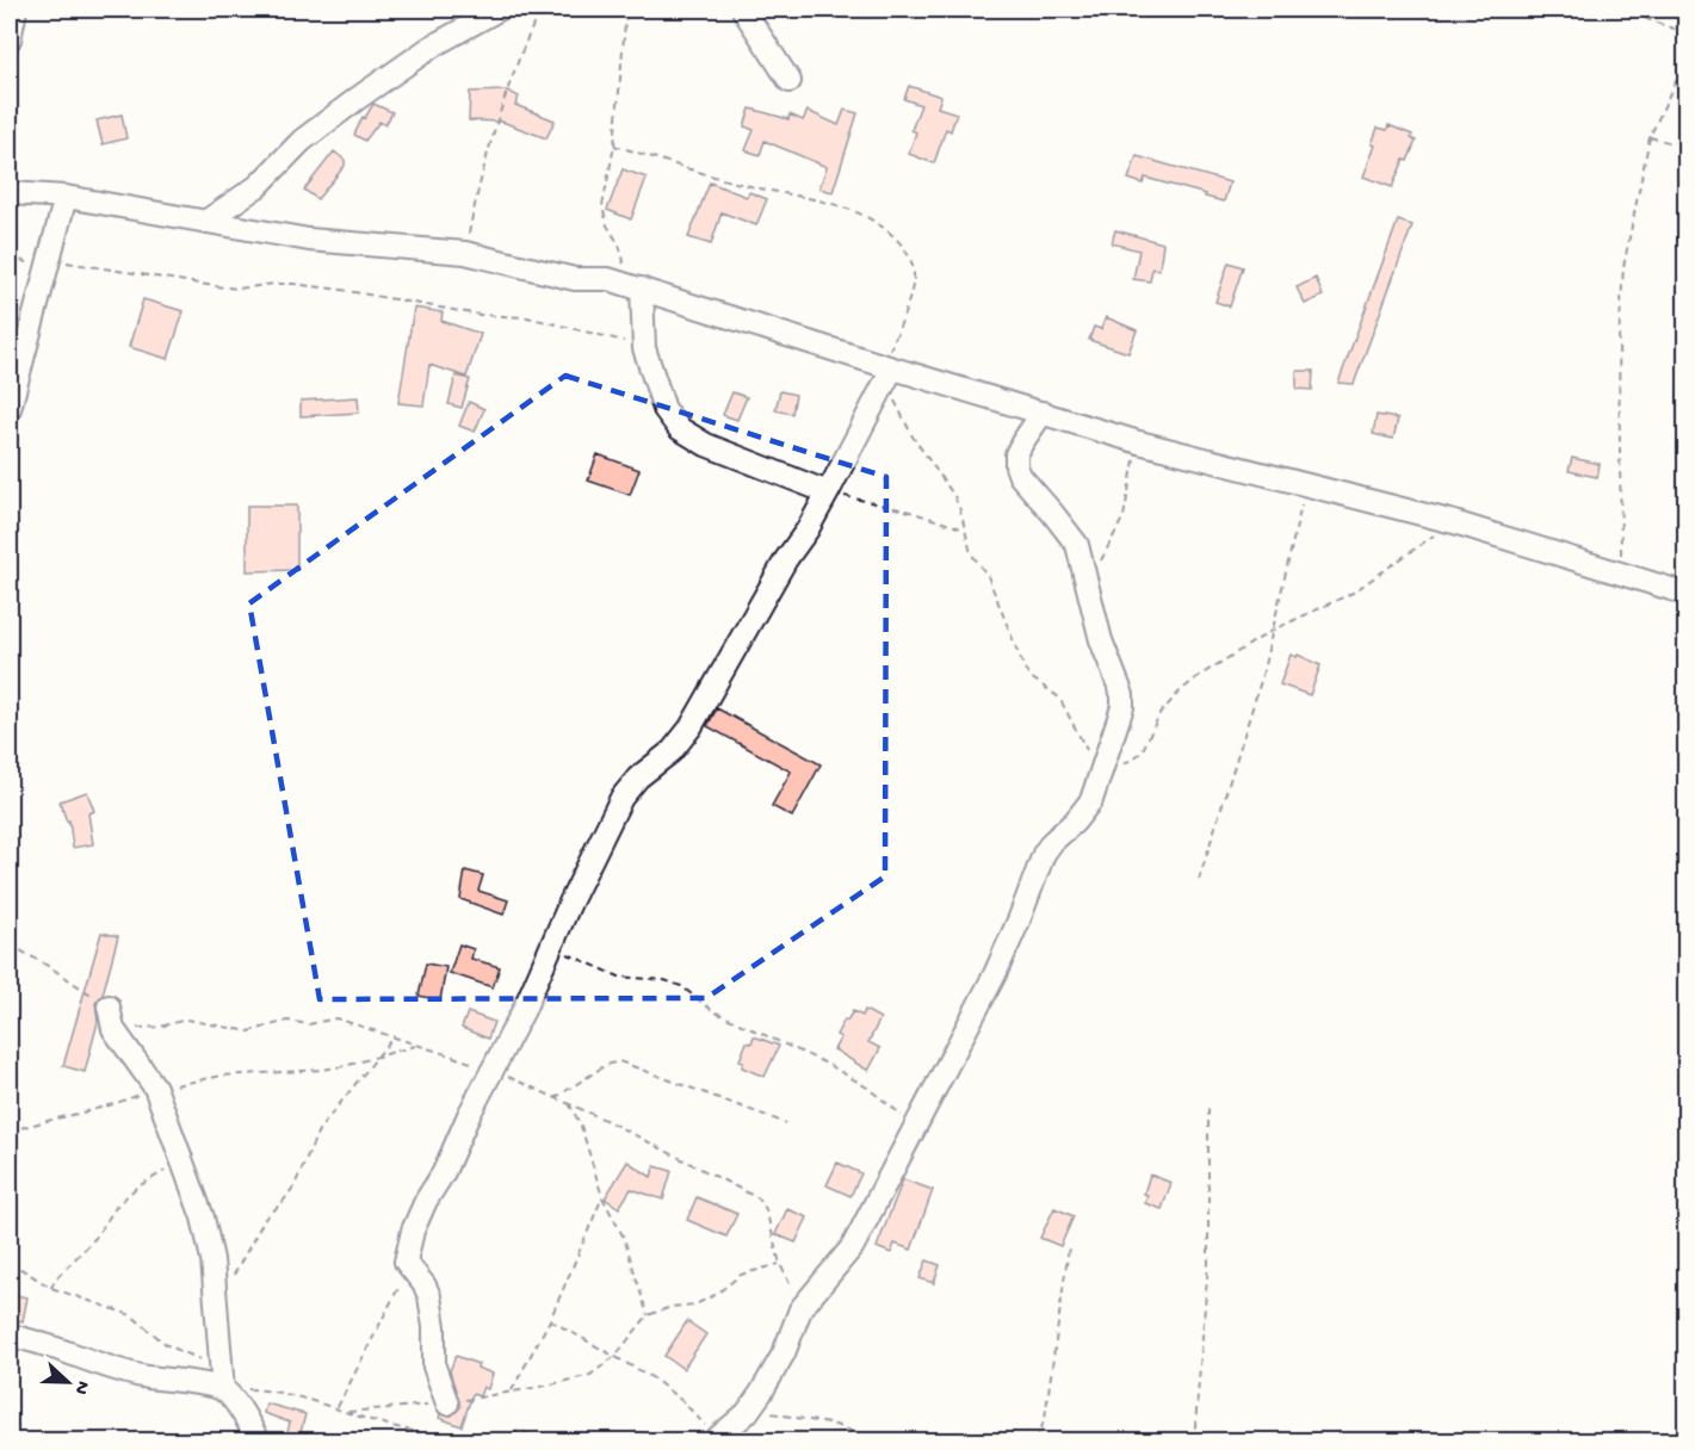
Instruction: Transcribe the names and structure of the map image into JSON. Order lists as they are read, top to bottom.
{
  "north": "right"
}
